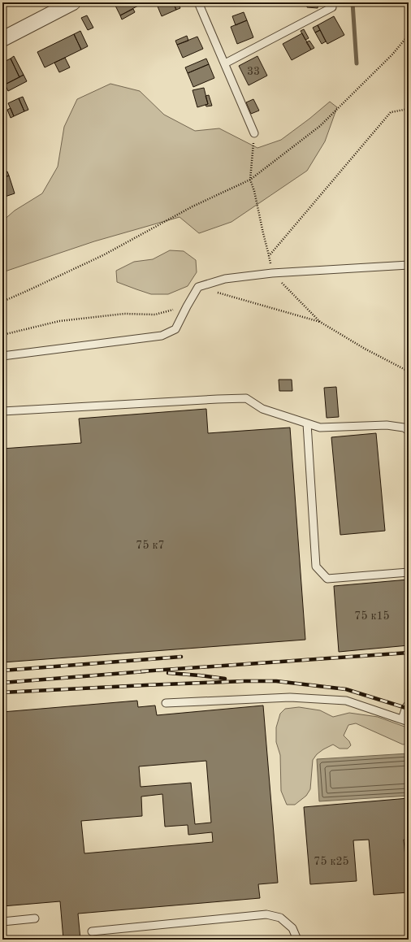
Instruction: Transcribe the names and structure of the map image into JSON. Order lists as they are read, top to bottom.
{
  "house_numbers": [
    "33",
    "75 к7",
    "75 к15",
    "75 к25"
  ]
}
